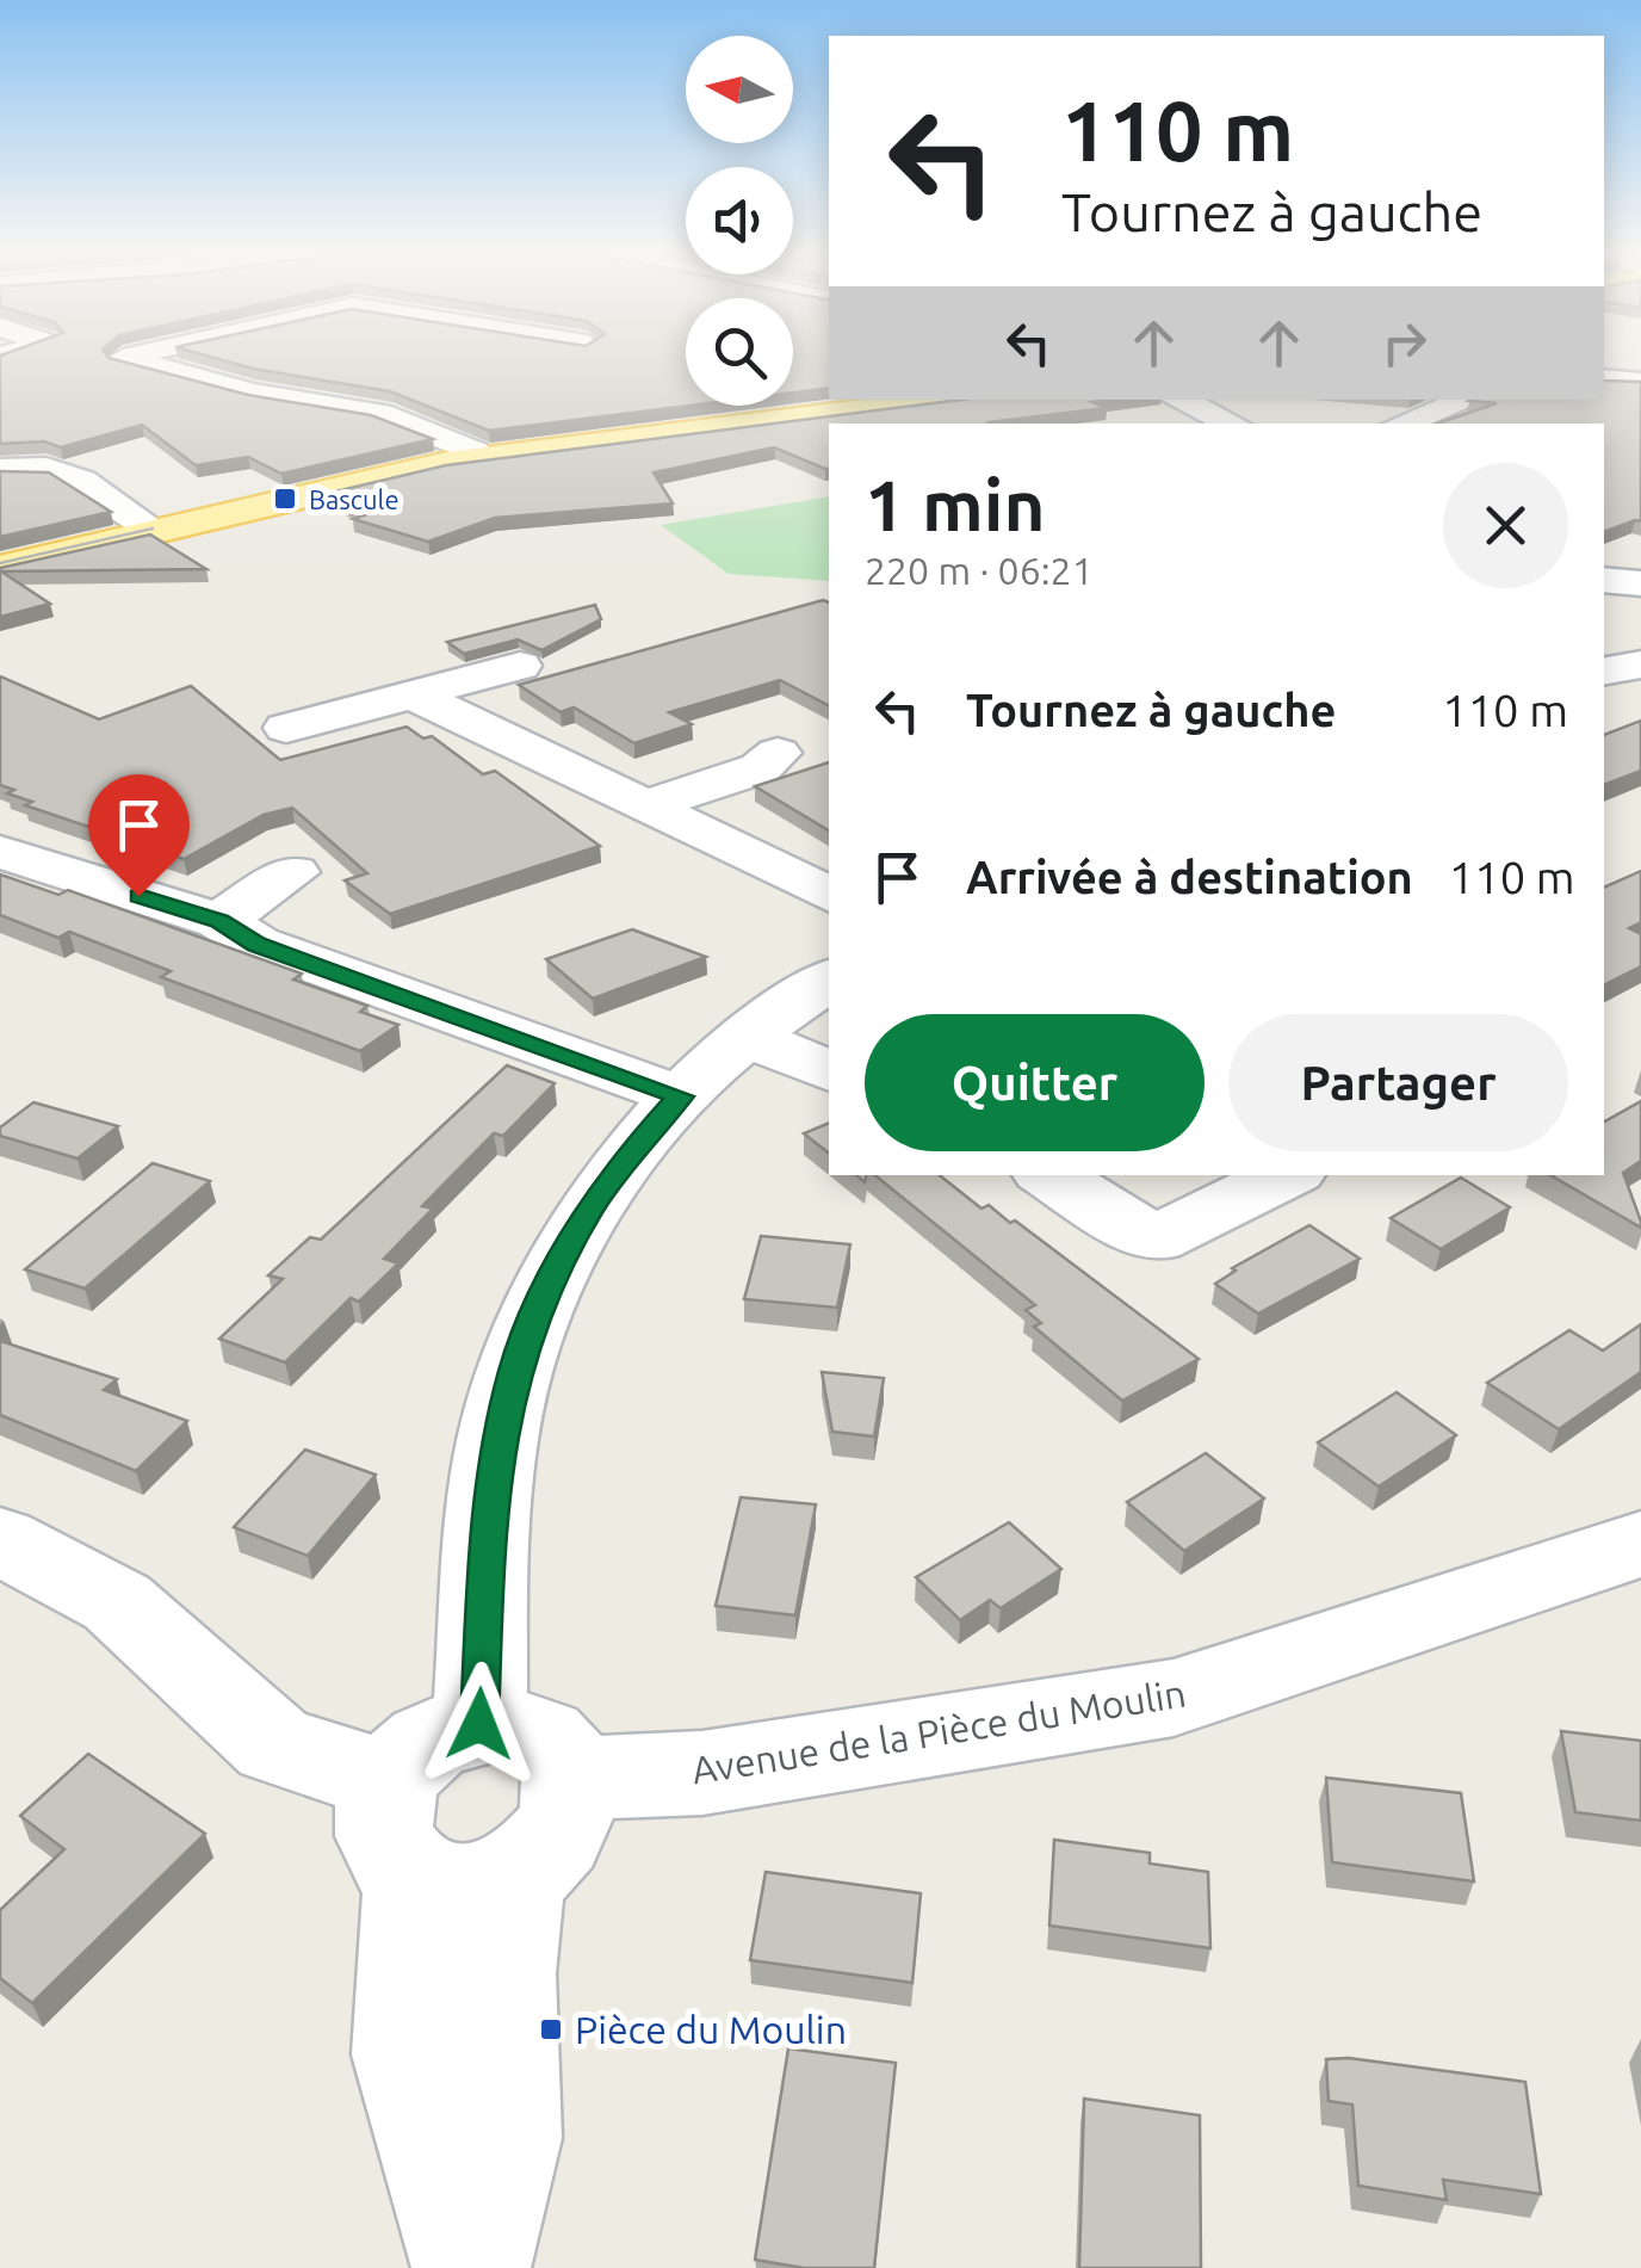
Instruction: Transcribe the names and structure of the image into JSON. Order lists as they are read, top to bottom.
{
  "streets": {
    "street": ["Avenue de la Pièce du Moulin"]
  },
  "places": {
    "transit": ["Bascule", "Pièce du Moulin"]
  },
  "north": "left",
  "page": {
    "turn": ["110 m", "Tournez à gauche"],
    "heading": ["1 min", "220 m · 06:21"],
    "list": [
      {
        "name": "Tournez à gauche",
        "value": "110 m"
      },
      {
        "name": "Arrivée à destination",
        "value": "110 m"
      }
    ],
    "buttons": ["Quitter", "Partager"]
  }
}
